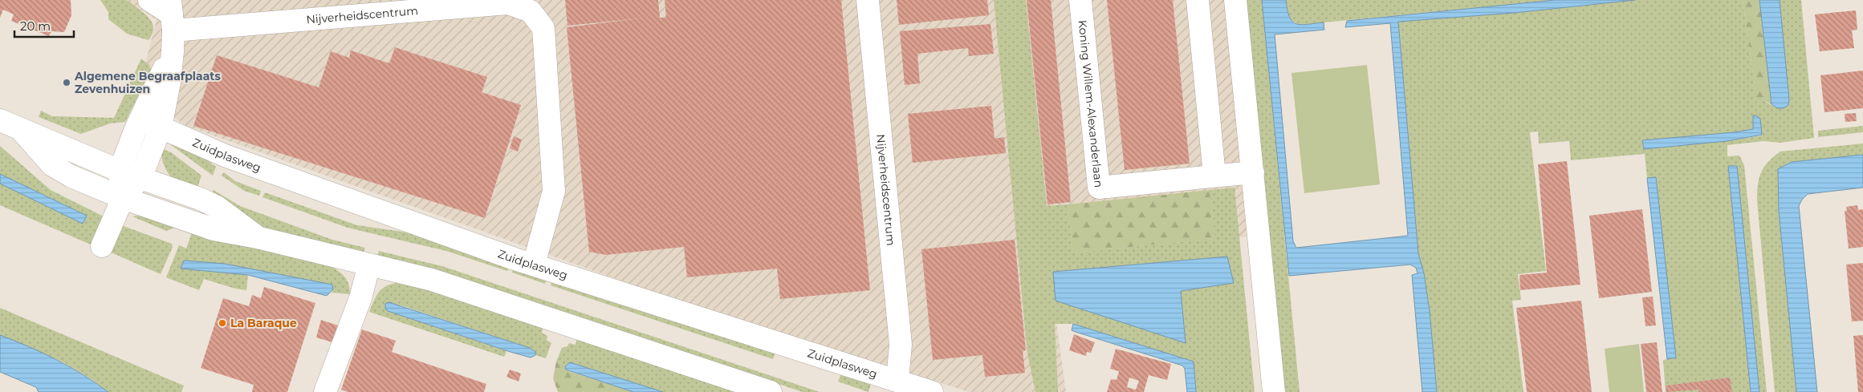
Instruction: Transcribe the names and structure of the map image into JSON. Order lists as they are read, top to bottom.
{
  "streets": {
    "street": ["Nijverheidscentrum", "Koning Willem-Alexanderlaan", "Zuidplasweg"]
  },
  "crossings": [
    ["Nijverheidscentrum", "Zuidplasweg"]
  ],
  "places": ["Algemene Begraafplaats Zevenhuizen", "La Baraque"],
  "scale_bar": "20 m"
}
